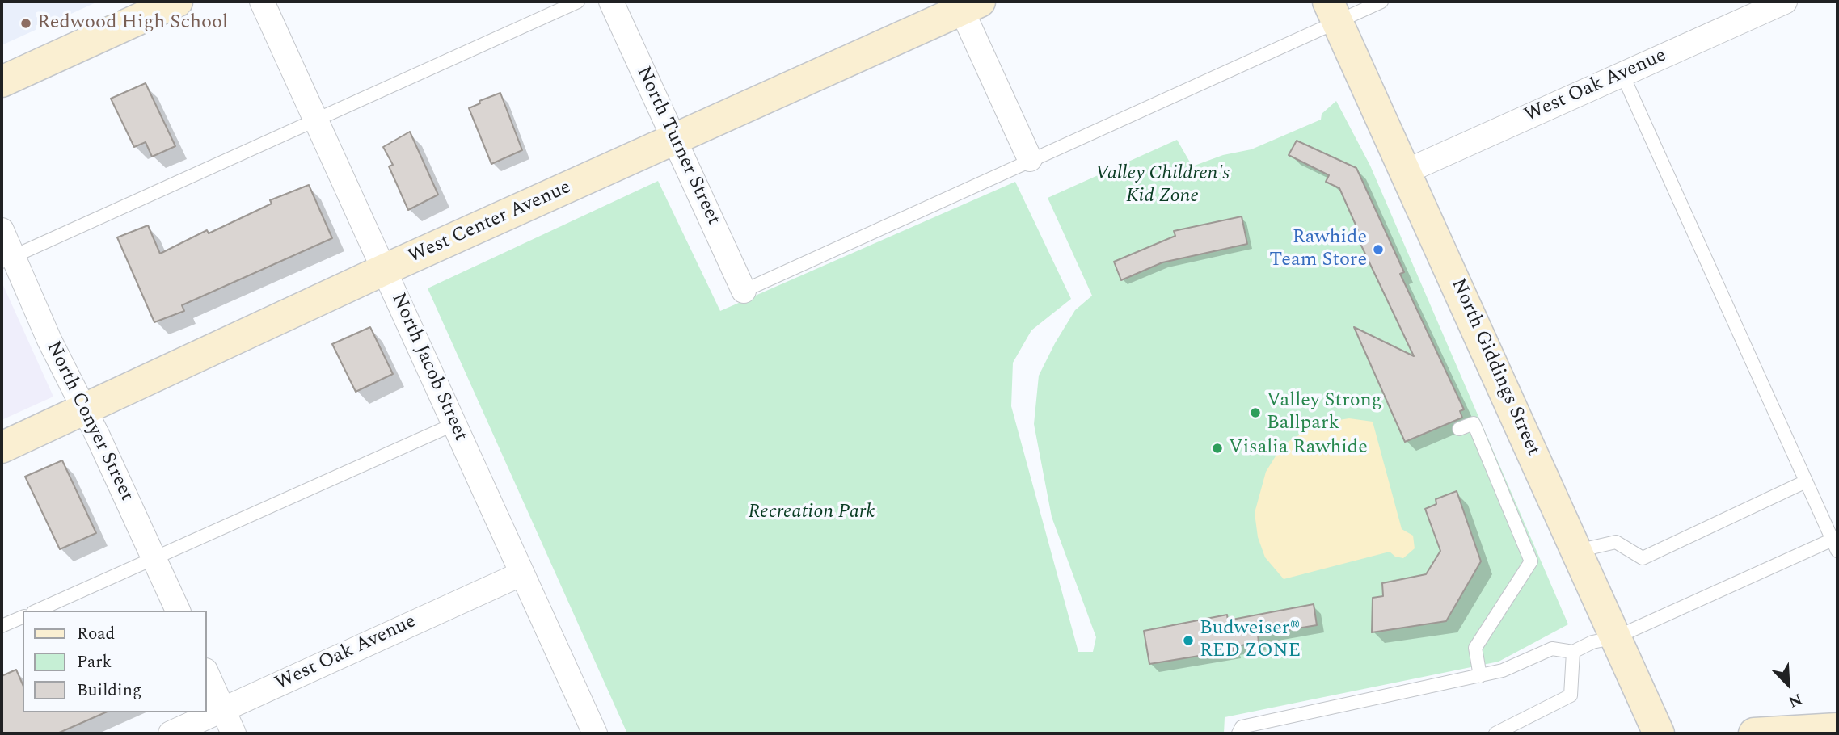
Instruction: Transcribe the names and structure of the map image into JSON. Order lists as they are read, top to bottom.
{
  "streets": {
    "street": [
      "West Oak Avenue",
      "North Turner Street",
      "West Center Avenue",
      "North Jacob Street",
      "North Giddings Street",
      "North Conyer Street"
    ]
  },
  "crossings": [
    ["West Oak Avenue", "North Jacob Street"],
    ["West Oak Avenue", "North Giddings Street"],
    ["North Turner Street", "West Center Avenue"],
    ["West Center Avenue", "North Jacob Street"],
    ["West Center Avenue", "North Conyer Street"]
  ],
  "parks": ["Valley Children's Kid Zone", "Recreation Park"],
  "places": [
    "Redwood High School",
    "Rawhide Team Store",
    "Valley Strong Ballpark",
    "Visalia Rawhide",
    "Budweiser® RED ZONE"
  ],
  "legend": ["Road", "Park", "Building"],
  "north": "bottom right"
}
